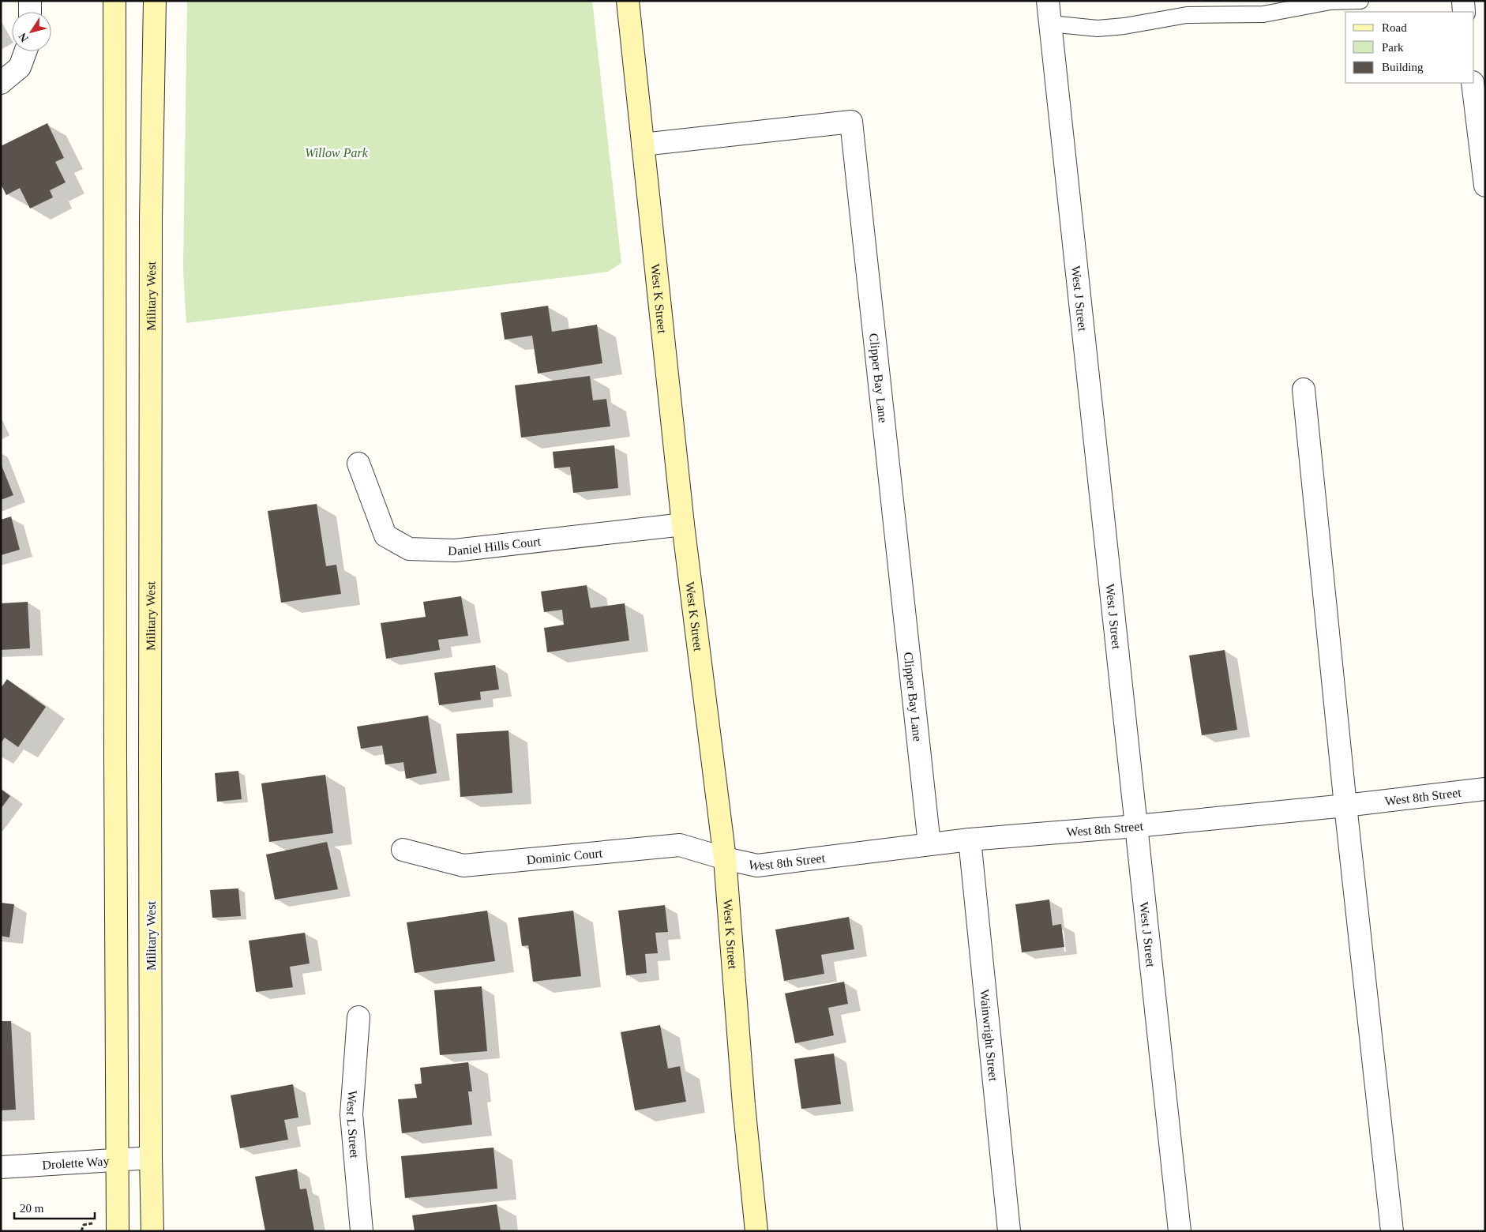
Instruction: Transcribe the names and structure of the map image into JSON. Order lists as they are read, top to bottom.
{
  "streets": {
    "main road": ["Military West", "West K Street"],
    "street": [
      "West J Street",
      "Clipper Bay Lane",
      "Daniel Hills Court",
      "West 8th Street",
      "Dominic Court",
      "Wainwright Street",
      "West L Street",
      "Drolette Way"
    ]
  },
  "crossings": [
    ["Military West", "Drolette Way"],
    ["West K Street", "Clipper Bay Lane"],
    ["West K Street", "Daniel Hills Court"],
    ["West K Street", "West 8th Street"],
    ["West K Street", "Dominic Court"],
    ["West J Street", "West 8th Street"],
    ["Clipper Bay Lane", "West 8th Street"],
    ["West 8th Street", "Dominic Court"],
    ["West 8th Street", "Wainwright Street"]
  ],
  "parks": ["Willow Park"],
  "legend": ["Road", "Park", "Building"],
  "scale_bar": "20 m",
  "north": "bottom left"
}
